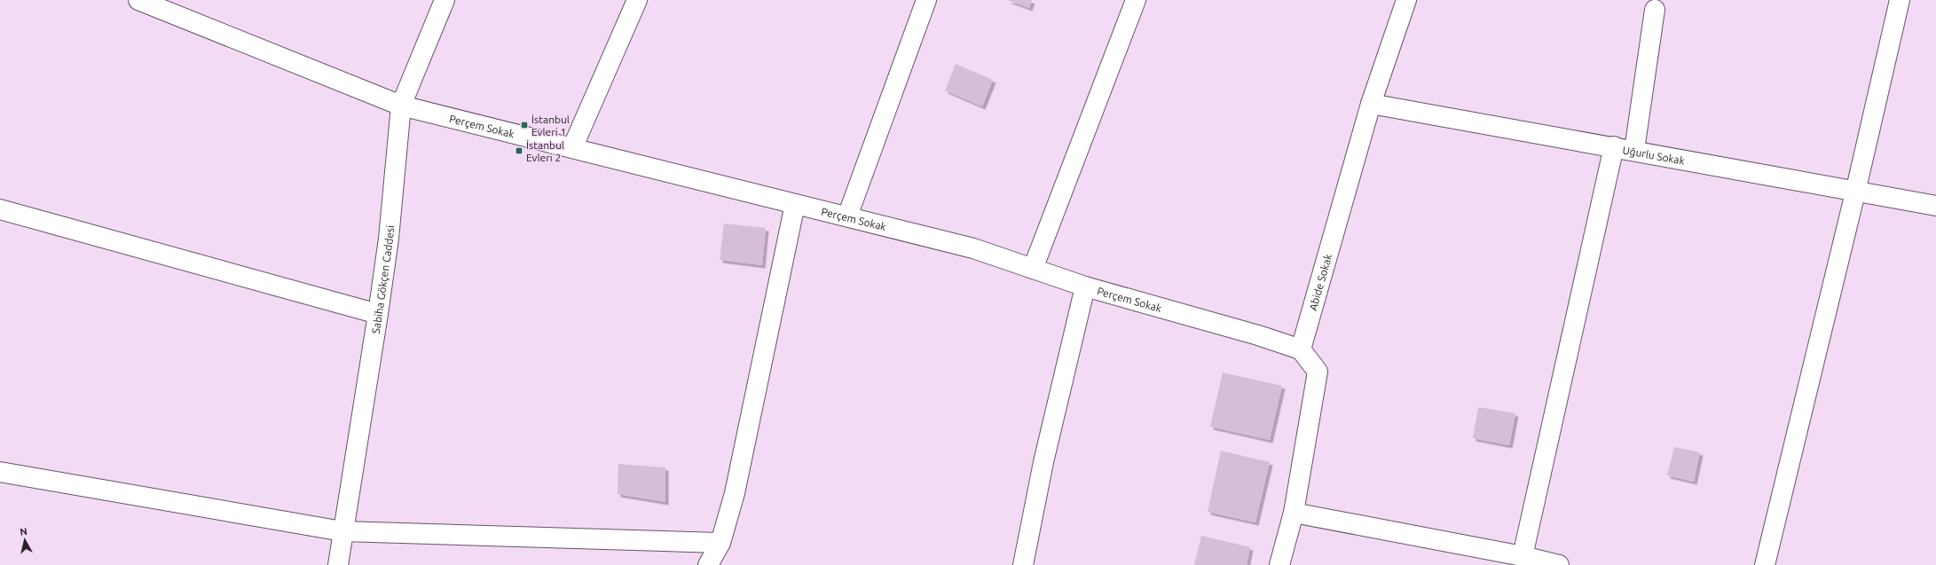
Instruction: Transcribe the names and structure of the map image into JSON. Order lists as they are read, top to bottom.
{
  "streets": {
    "street": [
      "Perçem Sokak",
      "Uğurlu Sokak",
      "Sabiha Gökçen Caddesi",
      "Abide Sokak"
    ]
  },
  "crossings": [
    ["Perçem Sokak", "Sabiha Gökçen Caddesi"],
    ["Perçem Sokak", "Abide Sokak"],
    ["Uğurlu Sokak", "Abide Sokak"]
  ],
  "places": {
    "transit": ["İstanbul Evleri 1", "İstanbul Evleri 2"]
  },
  "north": "top"
}
